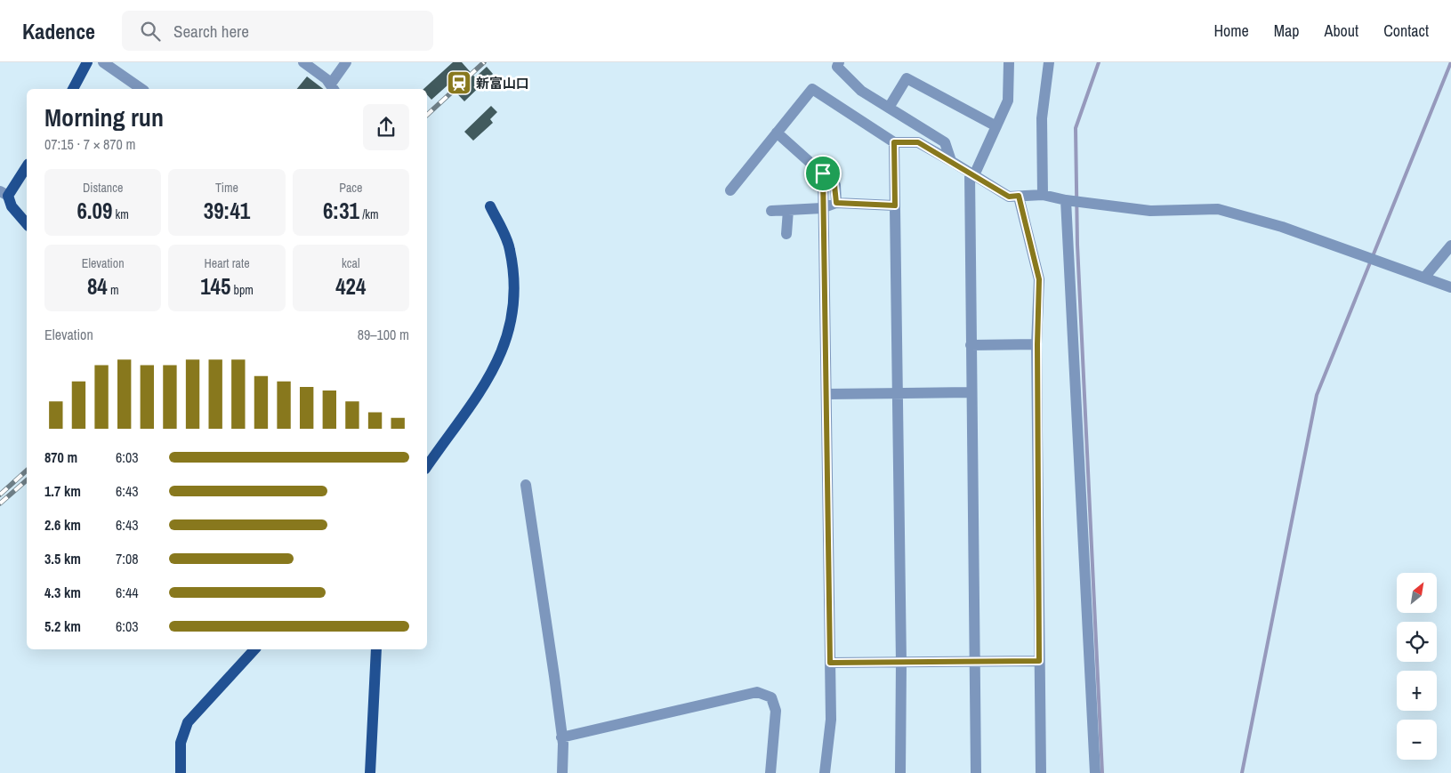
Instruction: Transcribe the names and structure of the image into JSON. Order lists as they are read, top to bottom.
{
  "places": {
    "station": ["新富山口"]
  },
  "north": "top right",
  "page": {
    "header": "Kadence",
    "search": "Search here",
    "nav": [
      "Home",
      "Map",
      "About",
      "Contact"
    ],
    "heading": ["Morning run", "07:15 · 7 × 870 m"],
    "stats": [
      ["Distance", "6.09 km"],
      ["Time", "39:41"],
      ["Pace", "6:31 /km"],
      ["Elevation", "84 m"],
      ["Heart rate", "145 bpm"],
      ["kcal", "424"]
    ],
    "chart": ["Elevation", "89–100 m"],
    "list": [
      {
        "name": "870 m",
        "note": "6:03"
      },
      {
        "name": "1.7 km",
        "note": "6:43"
      },
      {
        "name": "2.6 km",
        "note": "6:43"
      },
      {
        "name": "3.5 km",
        "note": "7:08"
      },
      {
        "name": "4.3 km",
        "note": "6:44"
      },
      {
        "name": "5.2 km",
        "note": "6:03"
      }
    ],
    "map_buttons": ["+", "−"]
  }
}
